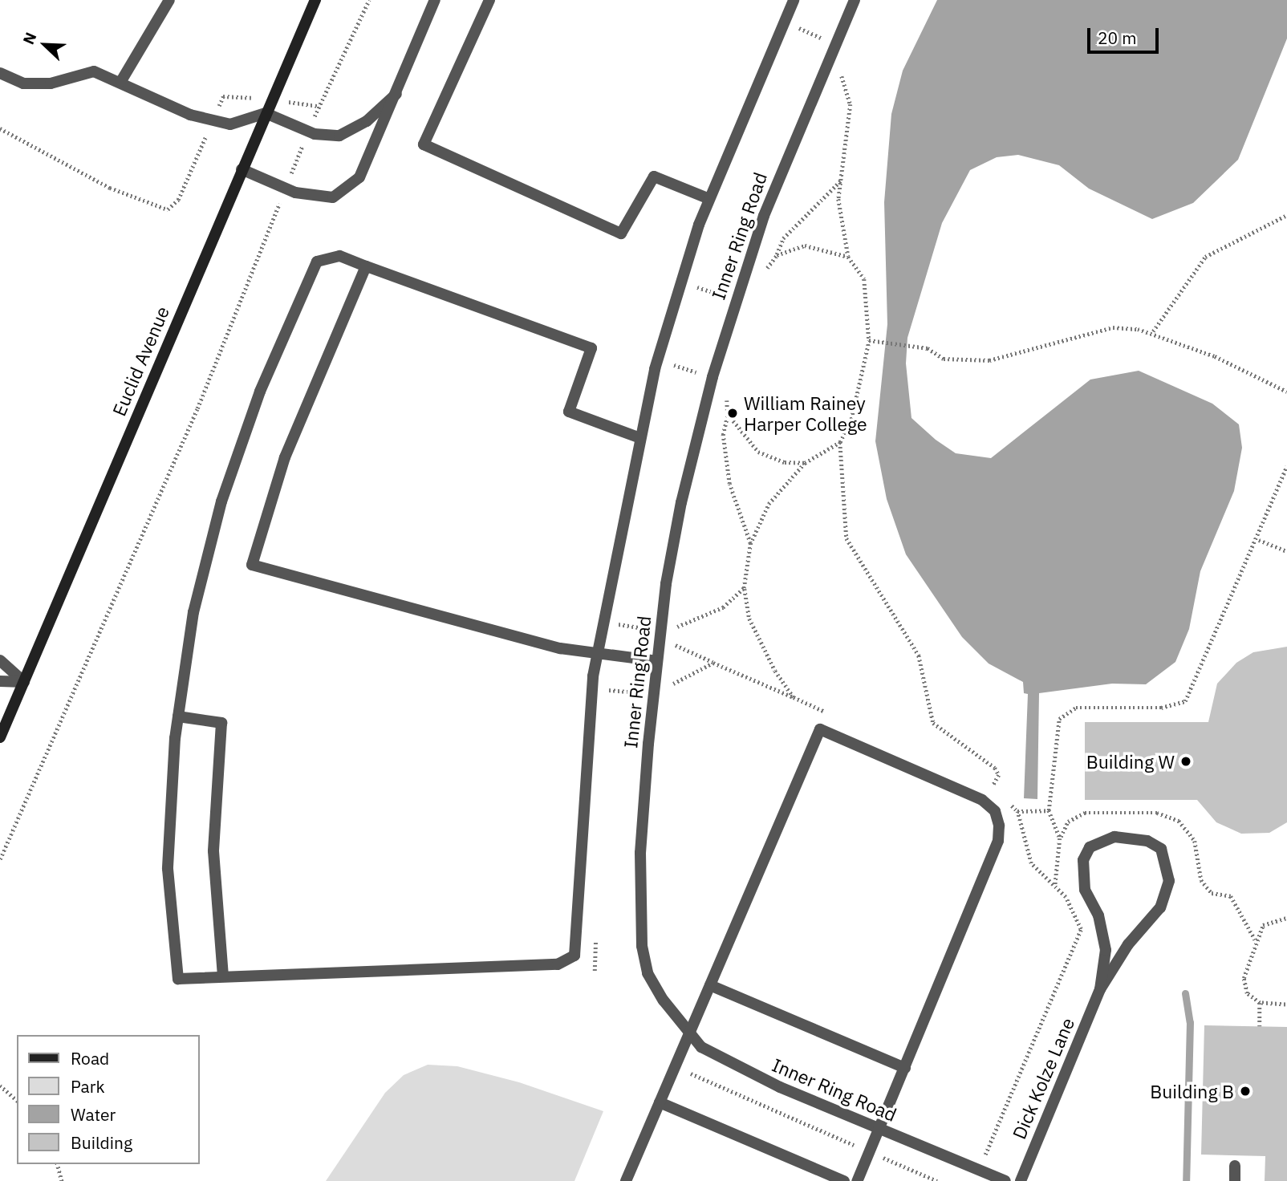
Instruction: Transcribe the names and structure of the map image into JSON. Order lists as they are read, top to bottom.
{
  "streets": {
    "main road": ["Euclid Avenue"],
    "lane": ["Inner Ring Road", "Dick Kolze Lane"]
  },
  "places": ["William Rainey Harper College", "Building W", "Building B"],
  "legend": [
    "Road",
    "Park",
    "Water",
    "Building"
  ],
  "scale_bar": "20 m",
  "north": "top left"
}
